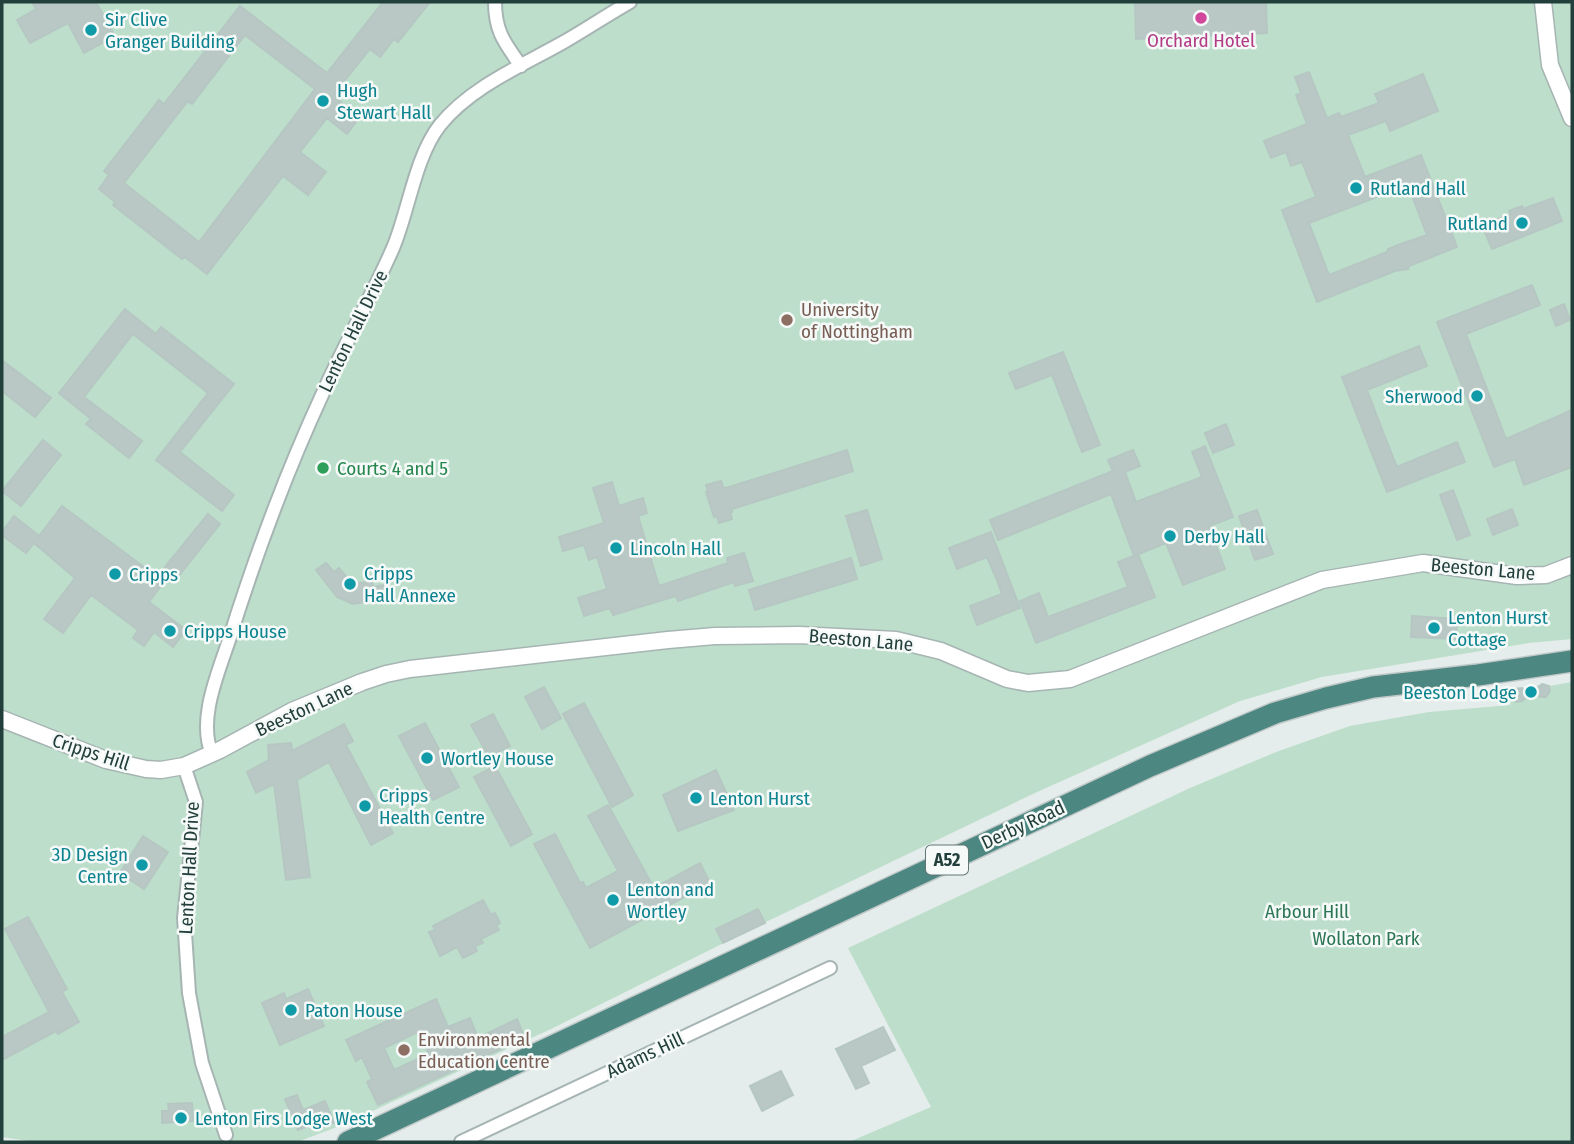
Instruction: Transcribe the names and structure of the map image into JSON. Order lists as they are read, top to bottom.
{
  "streets": {
    "highway": ["Derby Road", "A52"],
    "street": [
      "Lenton Hall Drive",
      "Beeston Lane",
      "Cripps Hill",
      "Adams Hill"
    ]
  },
  "crossings": [
    ["Lenton Hall Drive", "Beeston Lane"],
    ["Lenton Hall Drive", "Cripps Hill"],
    ["Beeston Lane", "Cripps Hill"]
  ],
  "parks": ["Arbour Hill", "Wollaton Park"],
  "places": [
    "Orchard Hotel",
    "Sir Clive Granger Building",
    "Hugh Stewart Hall",
    "Rutland Hall",
    "Rutland",
    "University of Nottingham",
    "Sherwood",
    "Courts 4 and 5",
    "Derby Hall",
    "Lincoln Hall",
    "Cripps",
    "Cripps Hall Annexe",
    "Lenton Hurst Cottage",
    "Cripps House",
    "Beeston Lodge",
    "Wortley House",
    "Lenton Hurst",
    "Cripps Health Centre",
    "3D Design Centre",
    "Lenton and Wortley",
    "Paton House",
    "Environmental Education Centre",
    "Lenton Firs Lodge West"
  ]
}
